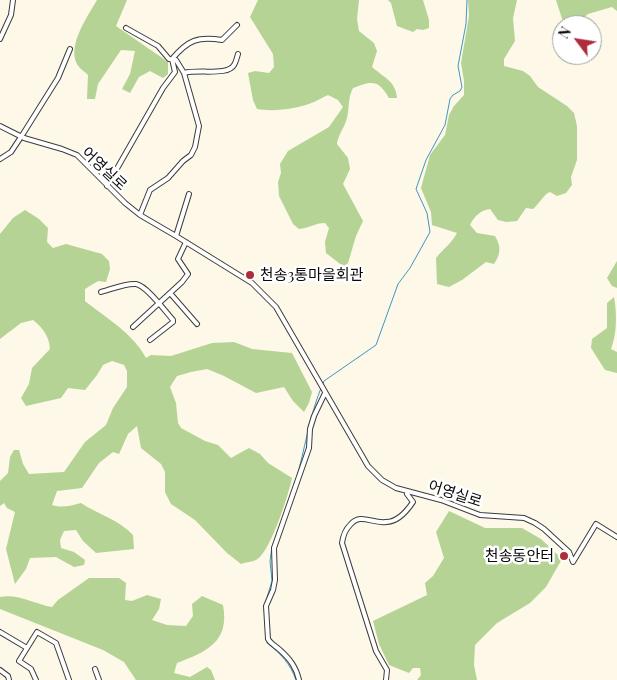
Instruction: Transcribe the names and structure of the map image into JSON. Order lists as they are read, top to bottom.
{
  "streets": {
    "street": ["어영실로"]
  },
  "places": ["천송3통마을회관", "천송동안터"],
  "north": "top left"
}
